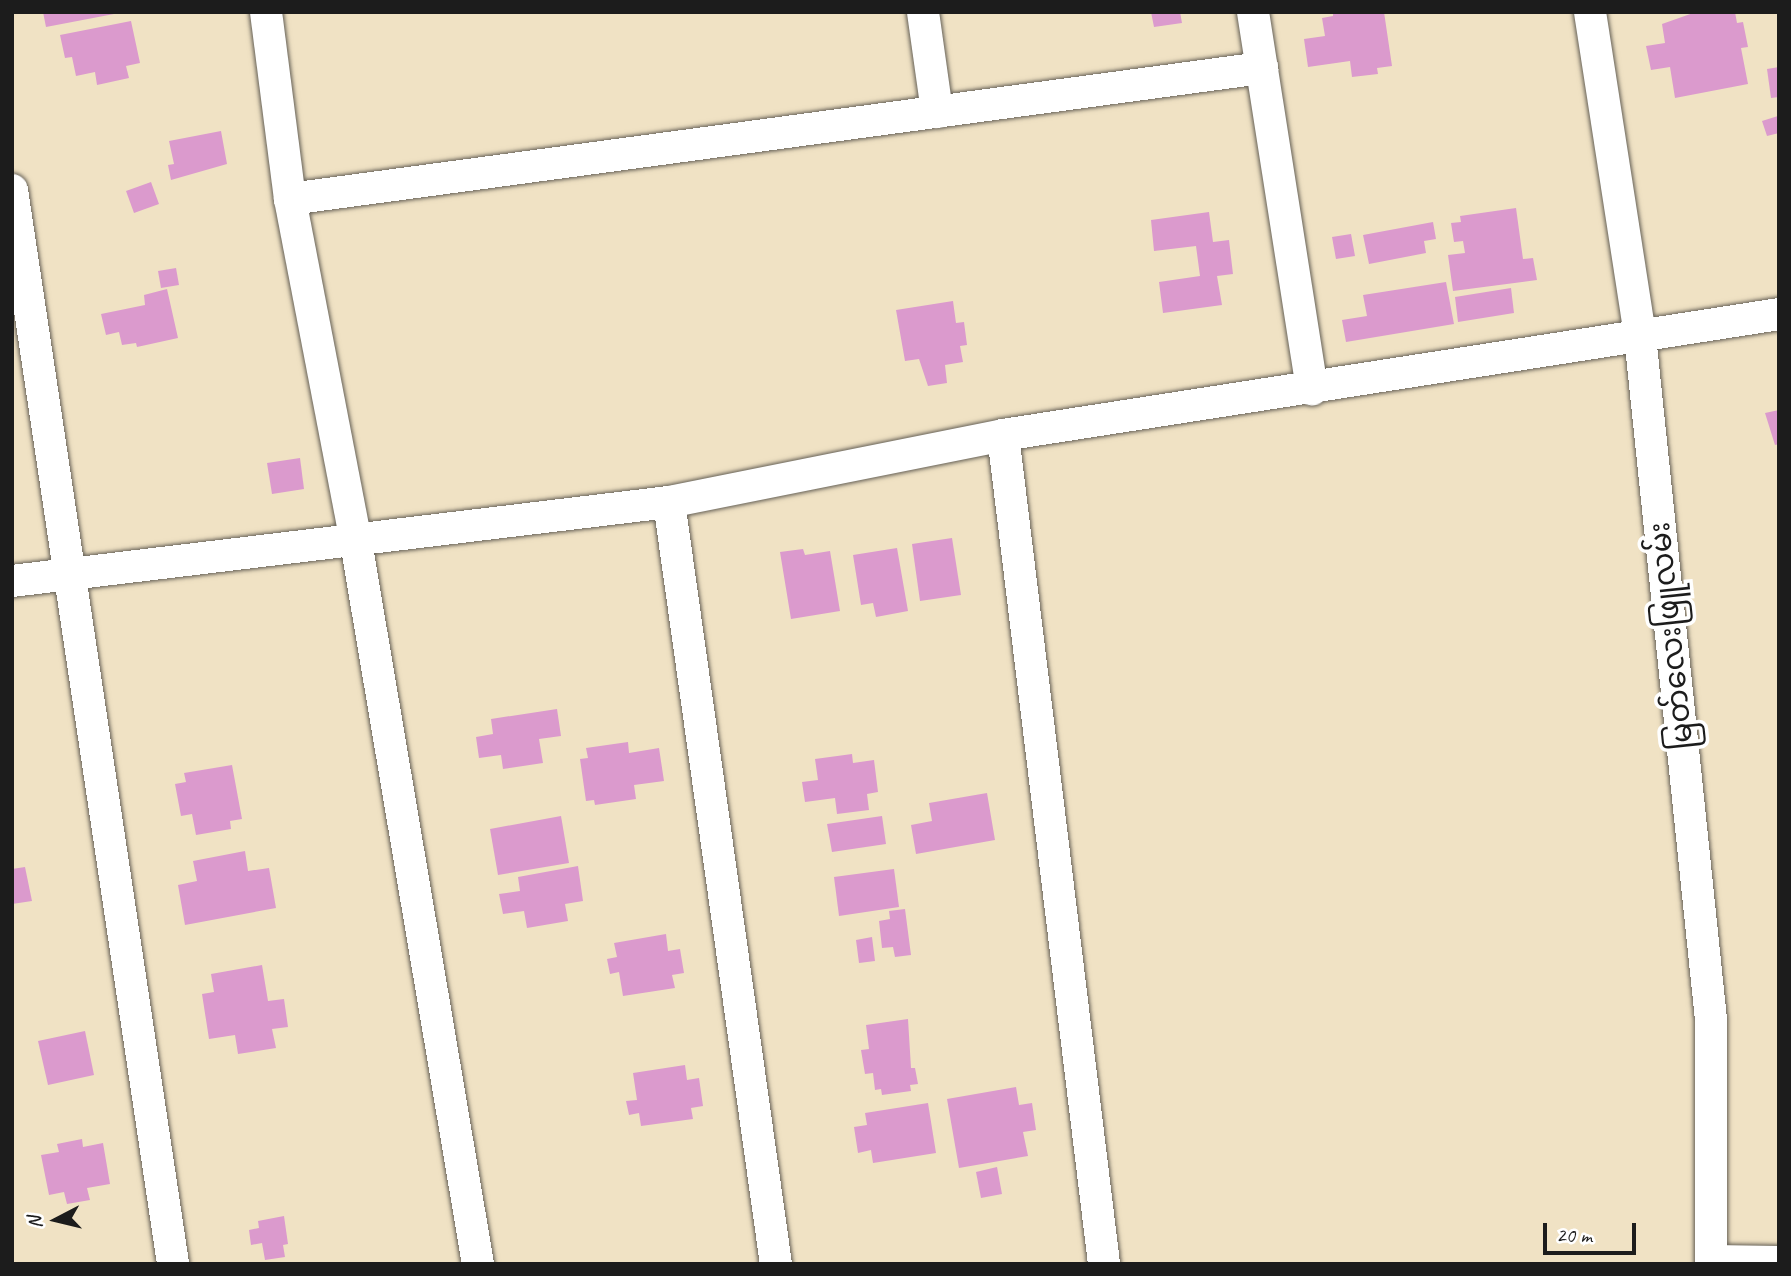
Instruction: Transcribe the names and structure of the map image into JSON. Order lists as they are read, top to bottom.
{
  "streets": {
    "street": ["မြတ်လေးဖြူလမ်း"]
  },
  "scale_bar": "20 m",
  "north": "left"
}
